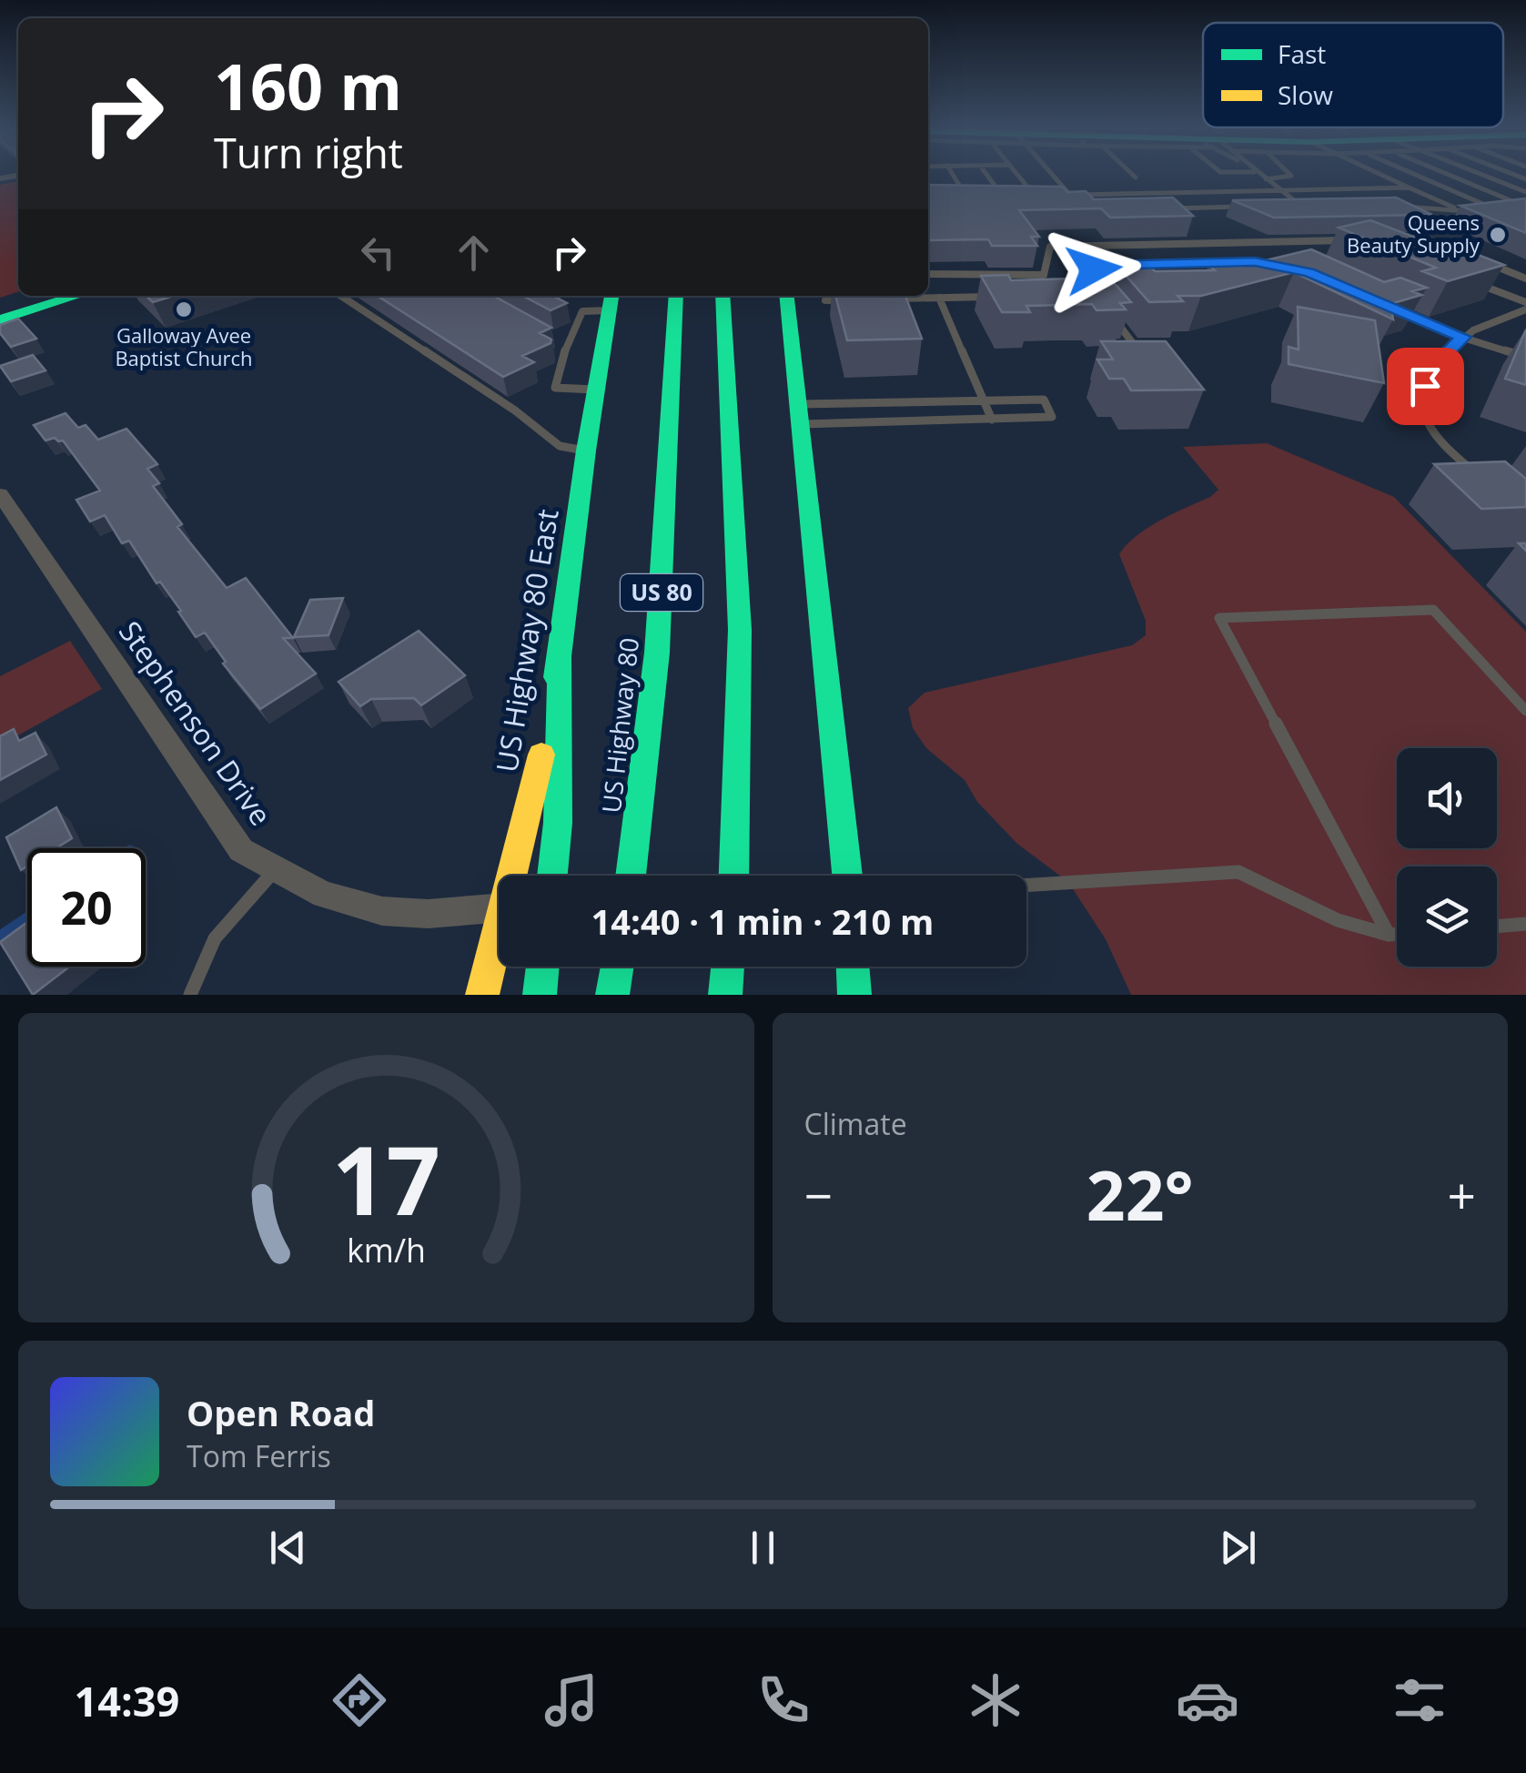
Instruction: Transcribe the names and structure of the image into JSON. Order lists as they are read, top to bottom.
{
  "streets": {
    "main road": ["US 80", "US Highway 80 East", "US Highway 80"],
    "street": ["Stephenson Drive"]
  },
  "places": ["Queens Beauty Supply", "Galloway Avee Baptist Church"],
  "legend": ["Fast", "Slow"],
  "page": {
    "turn": ["160 m", "Turn right"],
    "limit": "20",
    "trip": "14:40 · 1 min · 210 m",
    "tile": "Climate",
    "heat": ["−", "22°", "+"],
    "song": ["Open Road", "Tom Ferris"],
    "tabs": "14:39",
    "gauge": ["17", "km/h"]
  }
}
